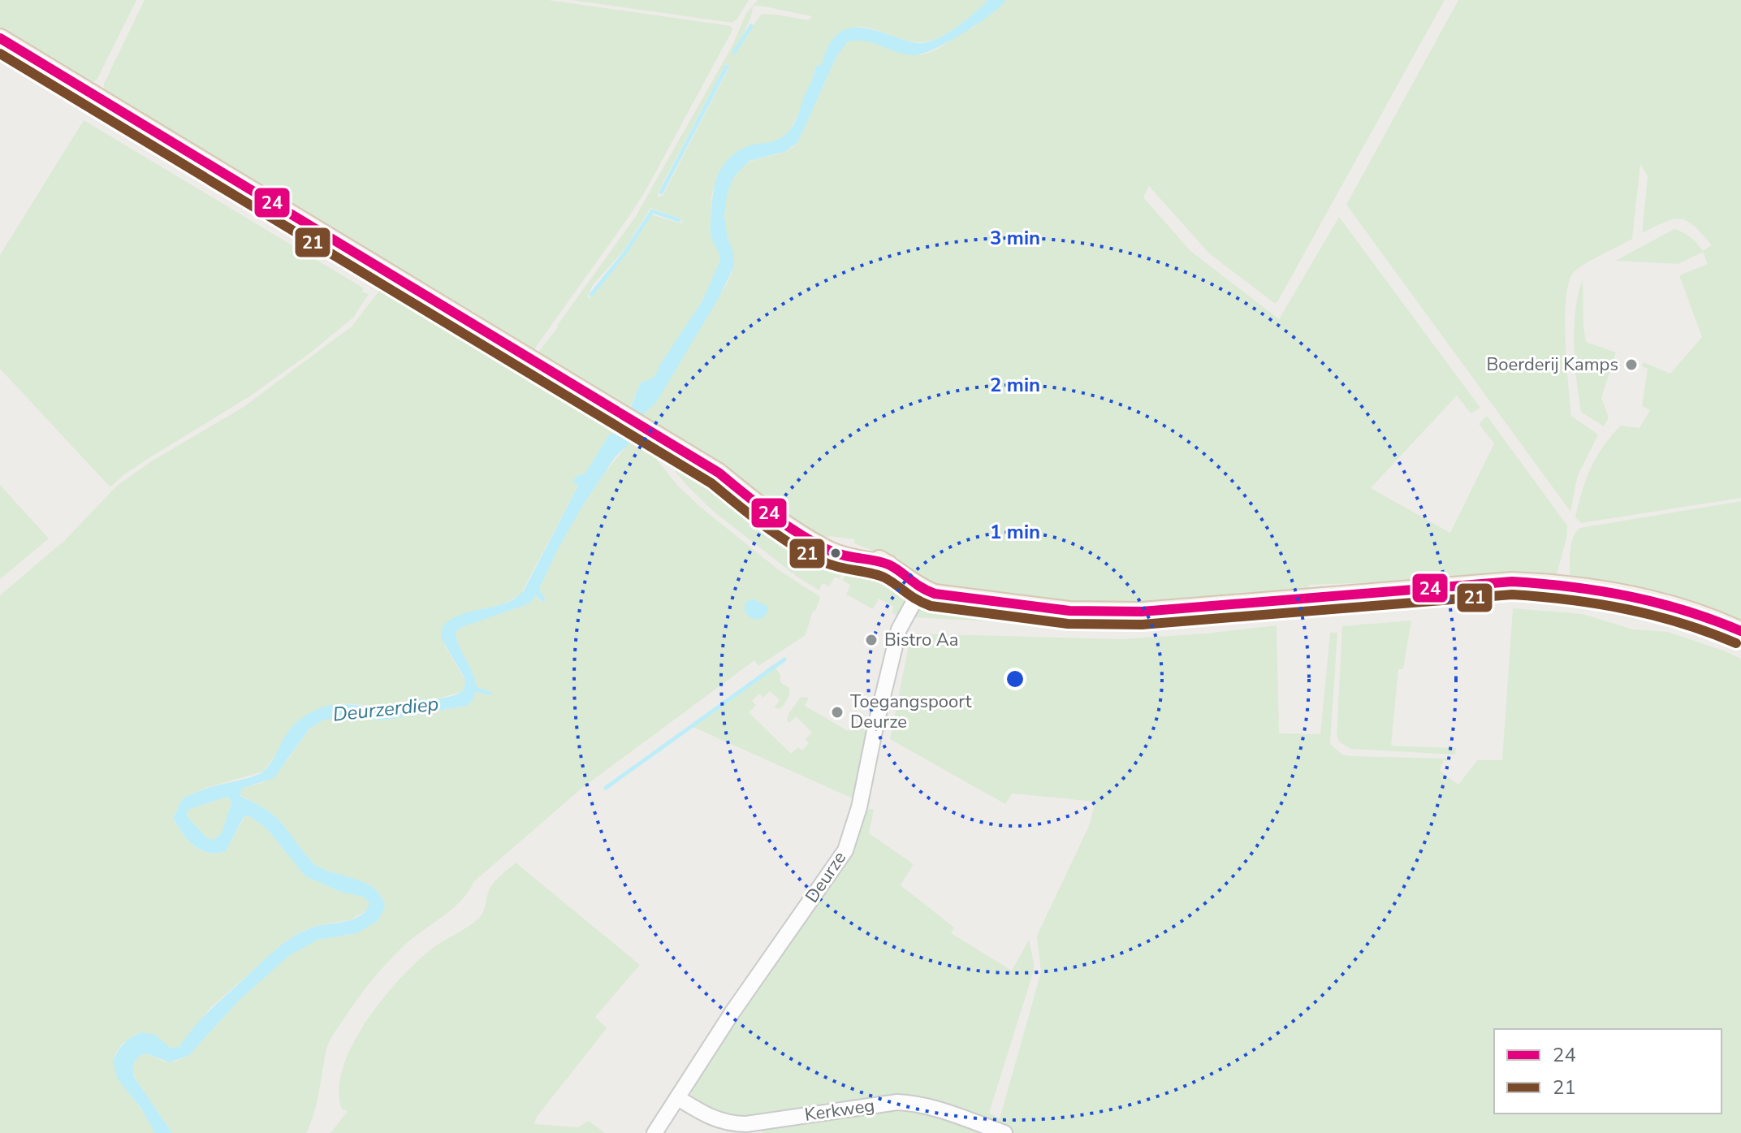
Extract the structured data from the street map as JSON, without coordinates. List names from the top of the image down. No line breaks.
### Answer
{"streets":{"street":["Deurze","Kerkweg"]},"crossings":[["Deurze","Kerkweg"]],"water":["Deurzerdiep"],"places":["Boerderij Kamps","Bistro Aa","Toegangspoort Deurze"],"lines":["transit line 24","transit line 21"],"legend":["24","21"],"rings":["3 min","2 min","1 min"]}
